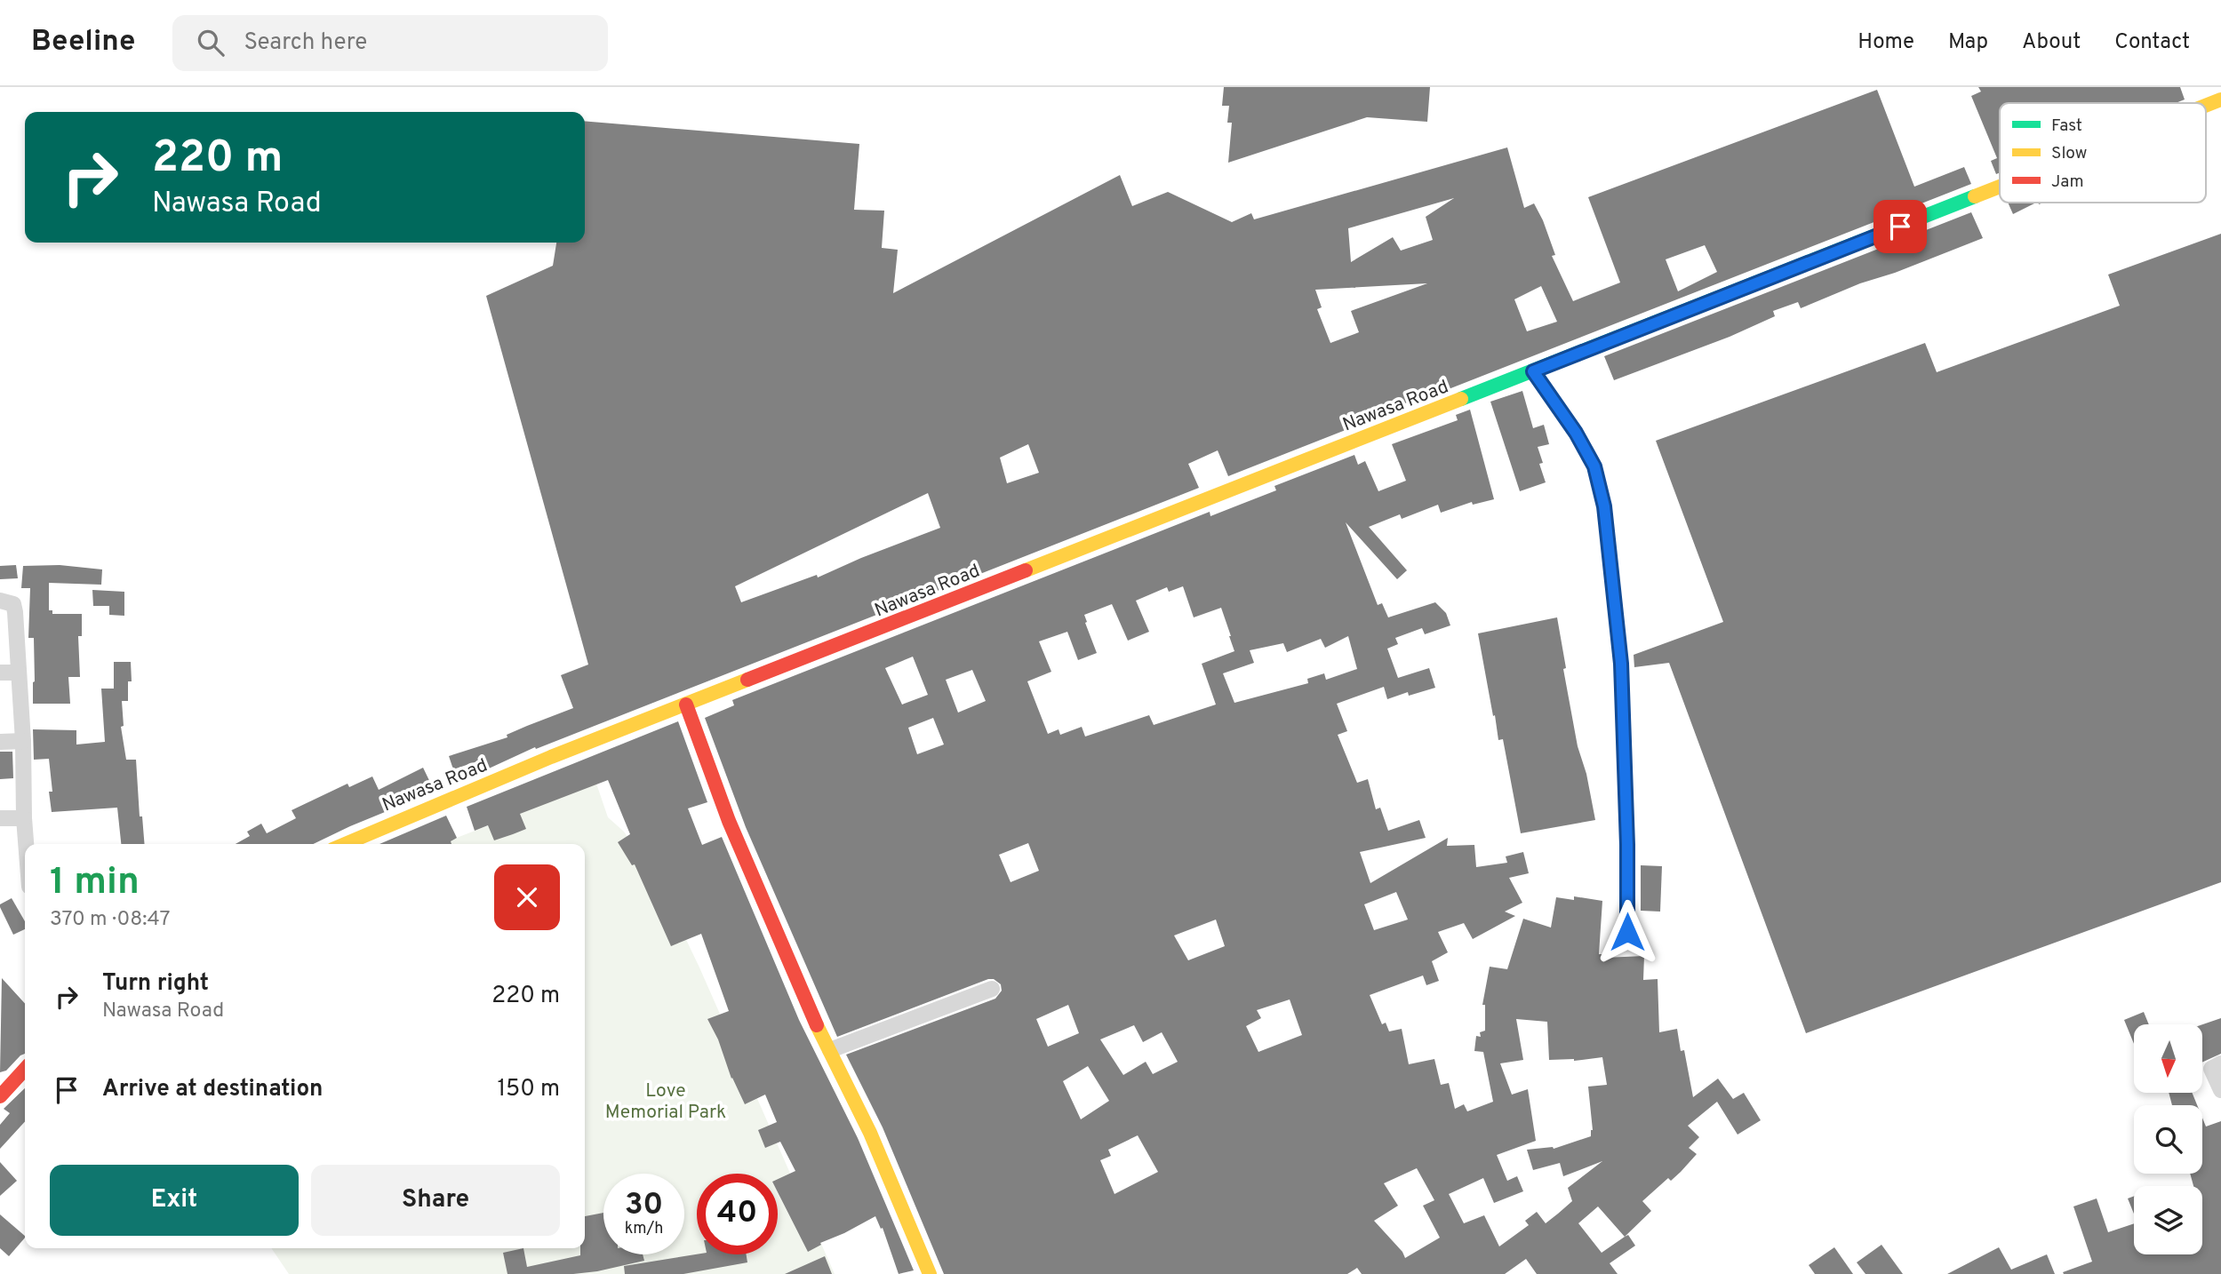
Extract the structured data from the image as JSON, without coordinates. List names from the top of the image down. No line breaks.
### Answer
{"streets":{"street":["Nawasa Road"]},"parks":["Love Memorial Park"],"legend":["Fast","Slow","Jam"],"north":"bottom","page":{"header":"Beeline","search":"Search here","nav":["Home","Map","About","Contact"],"turn":["220 m","Nawasa Road"],"heading":["1 min","370 m · 08:47"],"list":[{"name":"Turn right","note":"Nawasa Road","value":"220 m"},{"name":"Arrive at destination","value":"150 m"}],"buttons":["Exit","Share"],"speed":"30 km/h","limit":"40"}}
